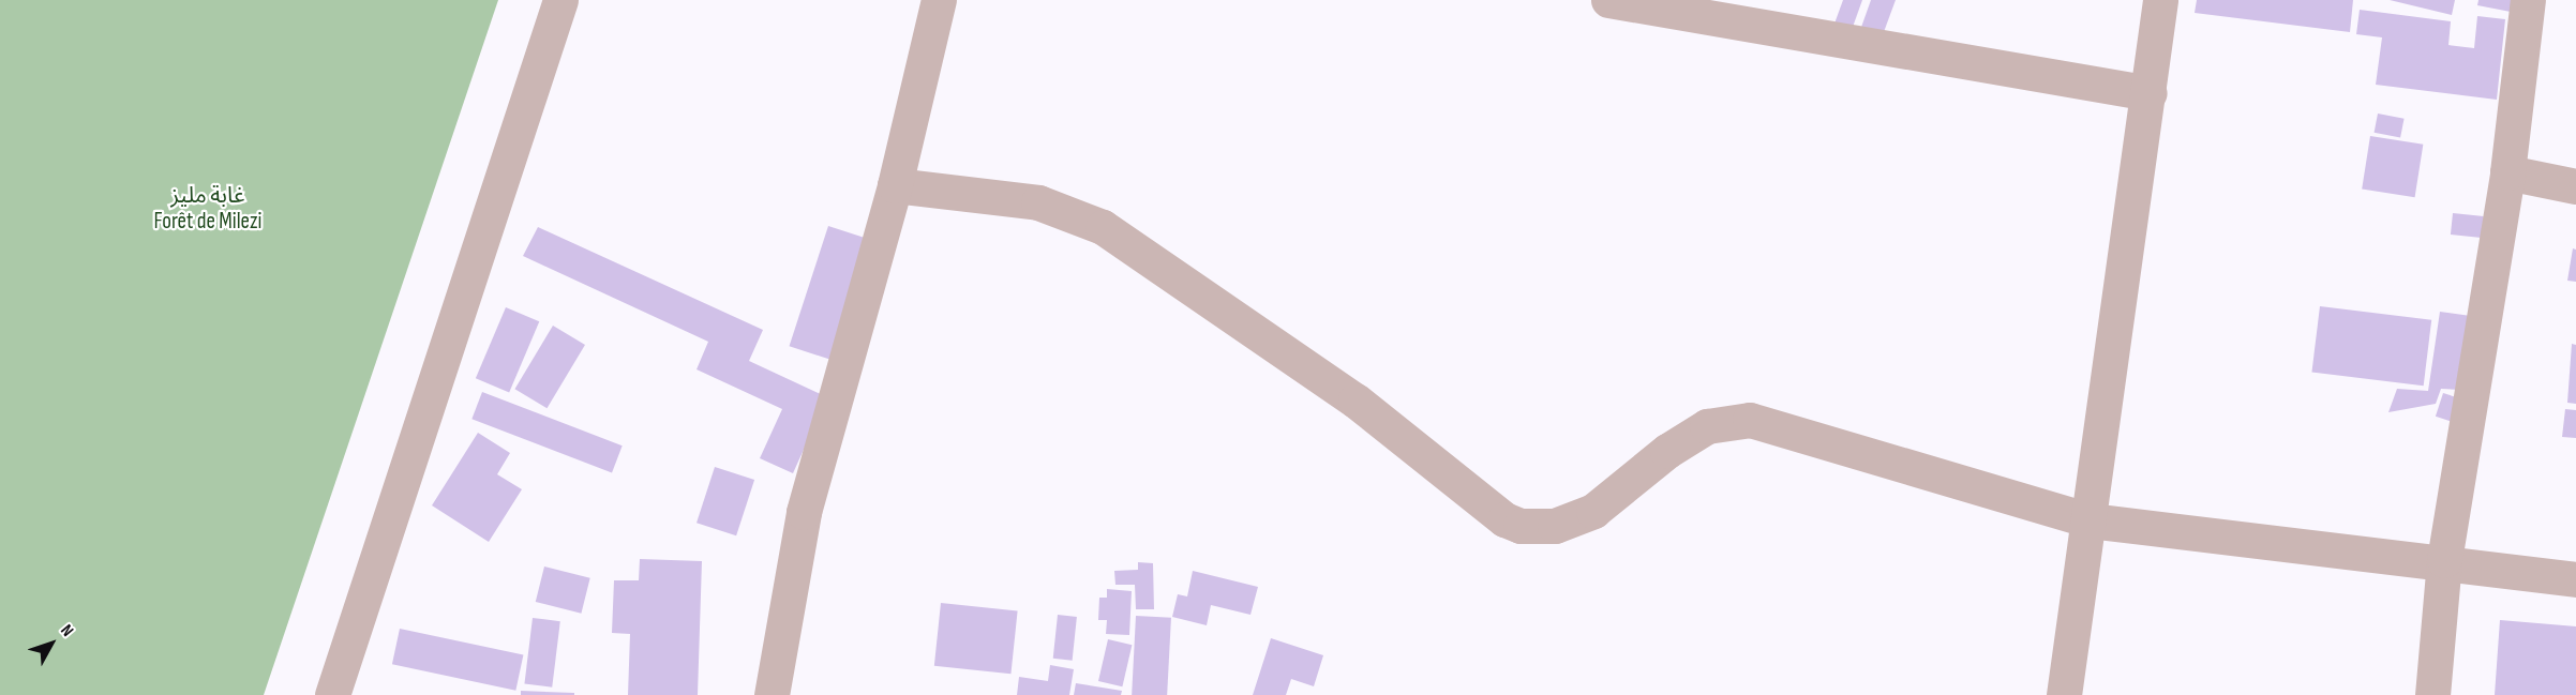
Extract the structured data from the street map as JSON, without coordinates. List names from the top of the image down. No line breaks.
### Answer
{"parks":["غابة مليز Forêt de Milezi"],"north":"top right"}
